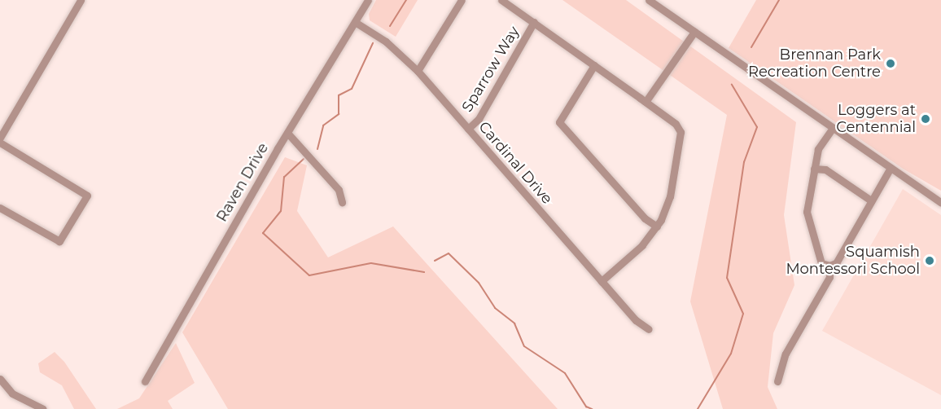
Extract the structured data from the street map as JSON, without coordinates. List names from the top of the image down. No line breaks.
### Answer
{"streets":{"street":["Sparrow Way","Cardinal Drive","Raven Drive"]},"crossings":[["Sparrow Way","Cardinal Drive"],["Cardinal Drive","Raven Drive"]],"places":["Brennan Park Recreation Centre","Loggers at Centennial","Squamish Montessori School"]}
